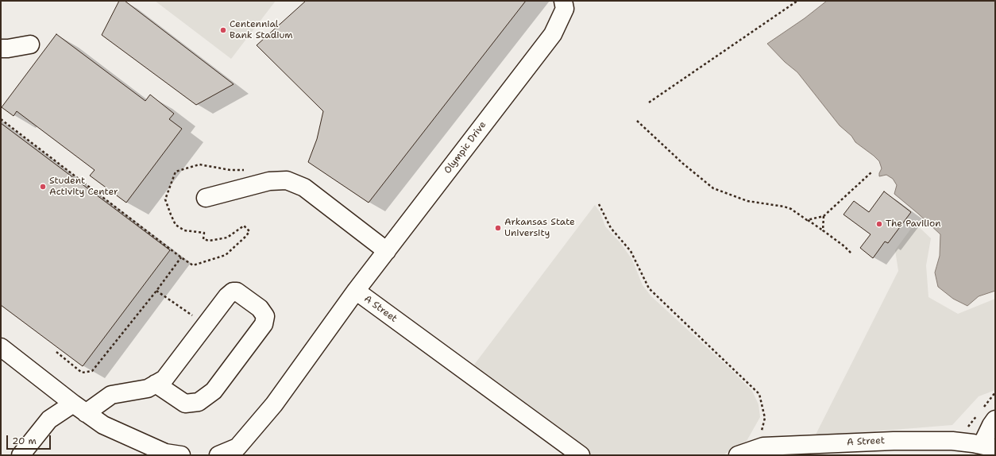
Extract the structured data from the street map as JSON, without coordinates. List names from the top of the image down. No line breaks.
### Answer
{"streets":{"street":["Olympic Drive","A Street"]},"crossings":[["Olympic Drive","A Street"]],"places":["Centennial Bank Stadium","Student Activity Center","The Pavilion","Arkansas State University"],"scale_bar":"20 m"}
